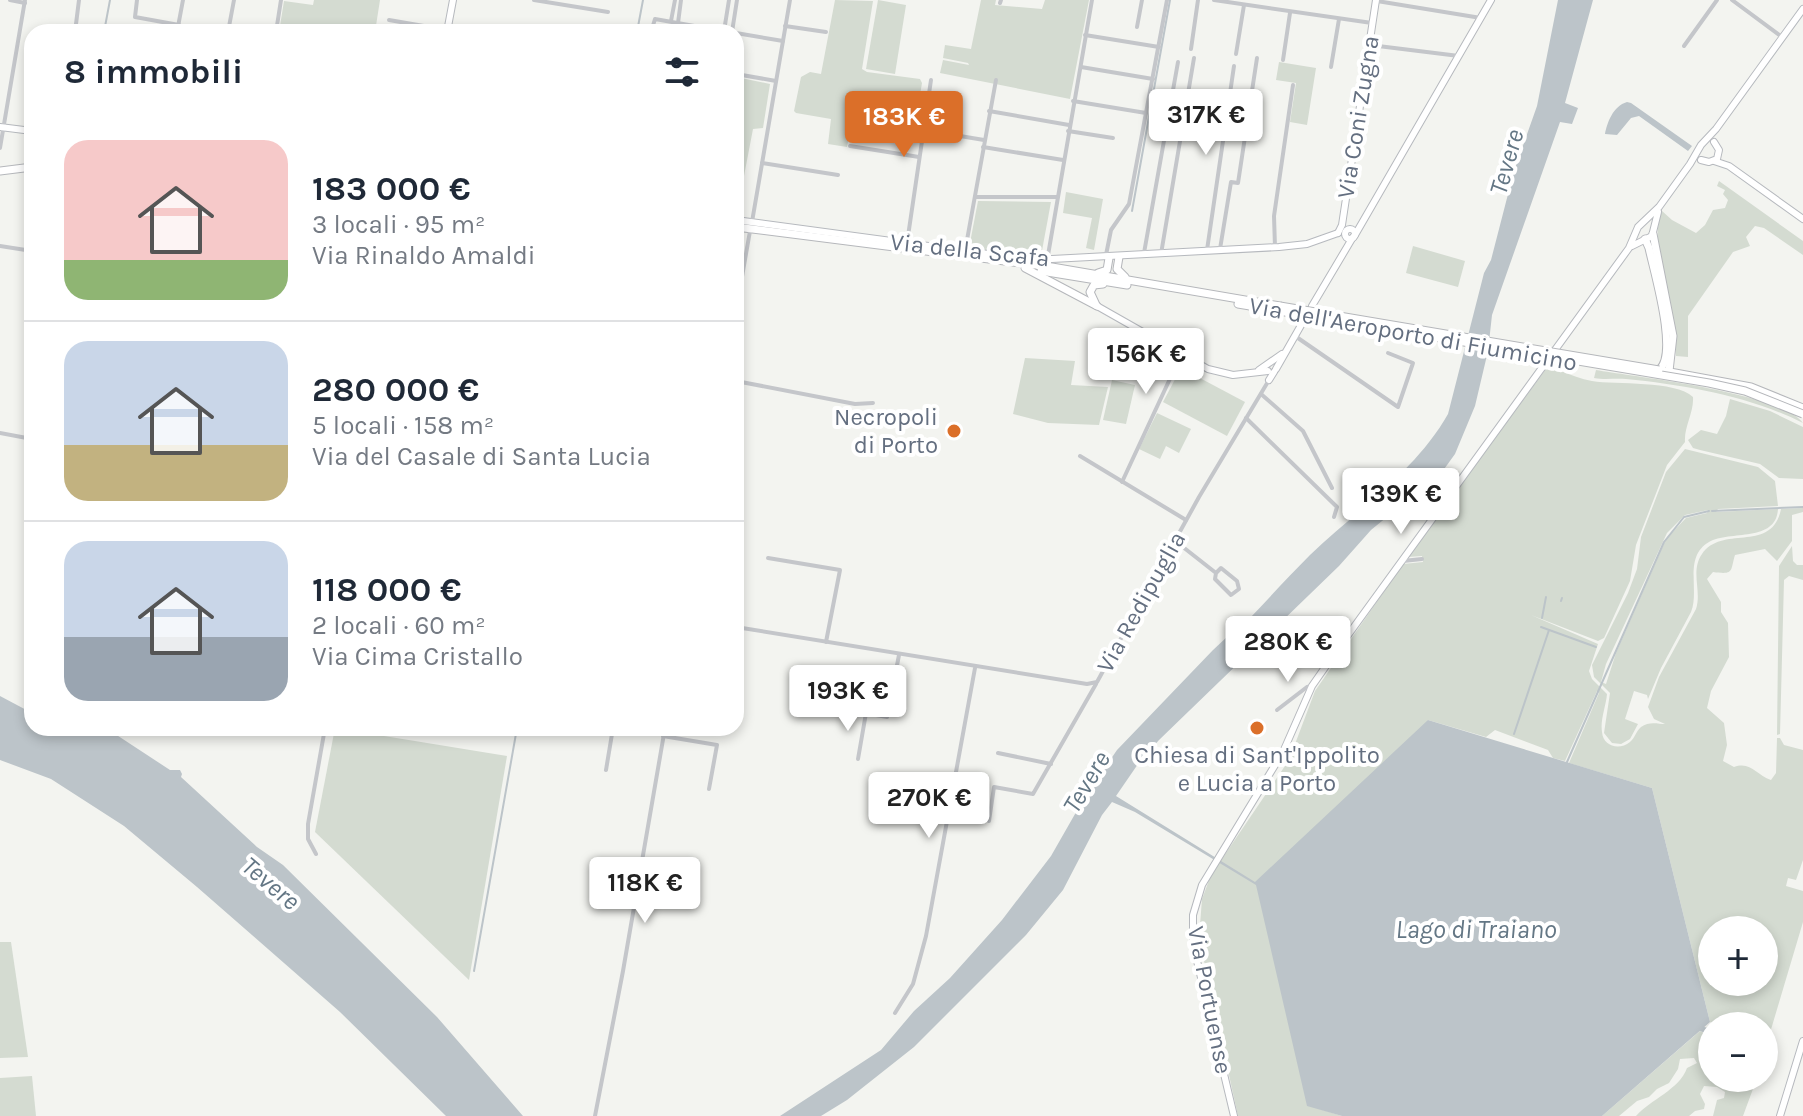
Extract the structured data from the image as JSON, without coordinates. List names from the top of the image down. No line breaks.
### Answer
{"streets":{"main road":["Via dell'Aeroporto di Fiumicino"],"street":["Via Coni Zugna","Via della Scafa","Via Redipuglia","Via Portuense"]},"crossings":[["Via Coni Zugna","Via della Scafa"],["Via della Scafa","Via dell'Aeroporto di Fiumicino"]],"water":["Tevere","Lago di Traiano"],"places":["Necropoli di Porto","Chiesa di Sant'Ippolito e Lucia a Porto"],"page":{"heading":"8 immobili","price":["317K €","183K €","156K €","139K €","280K €","193K €","270K €","118K €"],"list":[{"name":"183 000 €","note":"3 locali · 95 m² · Via Rinaldo Amaldi"},{"name":"280 000 €","note":"5 locali · 158 m² · Via del Casale di Santa Lucia"},{"name":"118 000 €","note":"2 locali · 60 m² · Via Cima Cristallo"}],"map_buttons":["+","−"]}}
